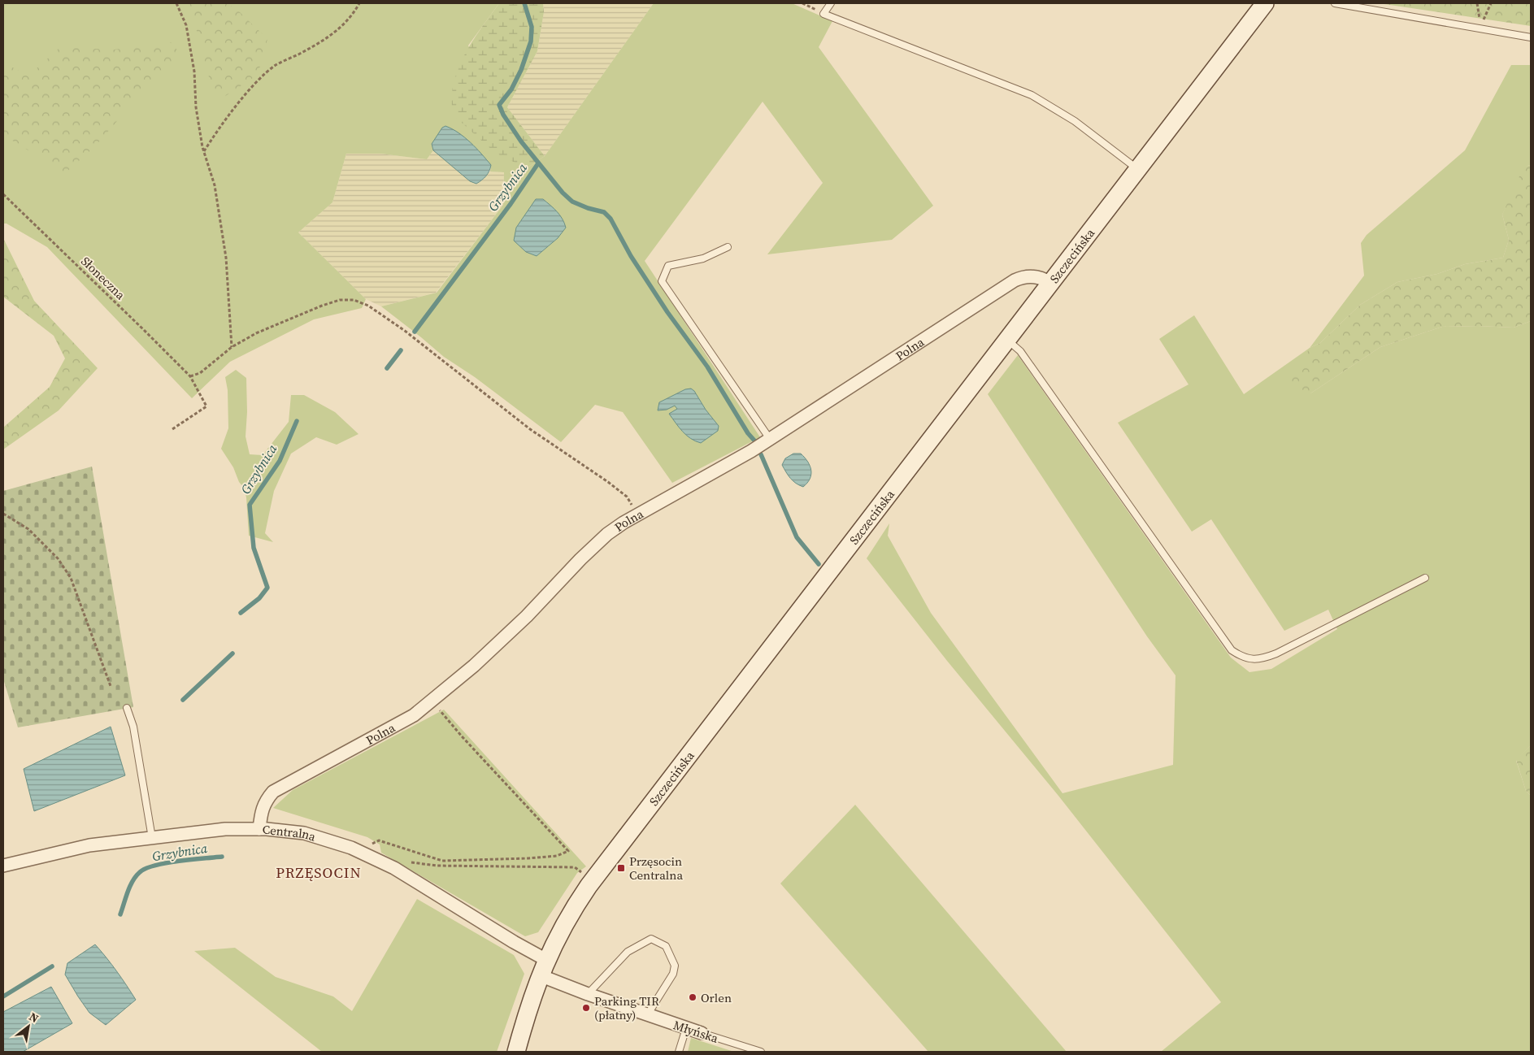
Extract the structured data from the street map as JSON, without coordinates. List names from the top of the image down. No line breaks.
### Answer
{"streets":{"street":["Szczecińska","Polna","Centralna","Młyńska"],"path":["Słoneczna"]},"crossings":[["Szczecińska","Polna"],["Szczecińska","Centralna"],["Szczecińska","Młyńska"],["Polna","Centralna"],["Centralna","Młyńska"]],"districts":["PRZĘSOCIN"],"water":["Grzybnica"],"places":{"transit":["Przęsocin Centralna"],"other":["Orlen","Parking TIR (płatny)"]},"north":"top right"}
